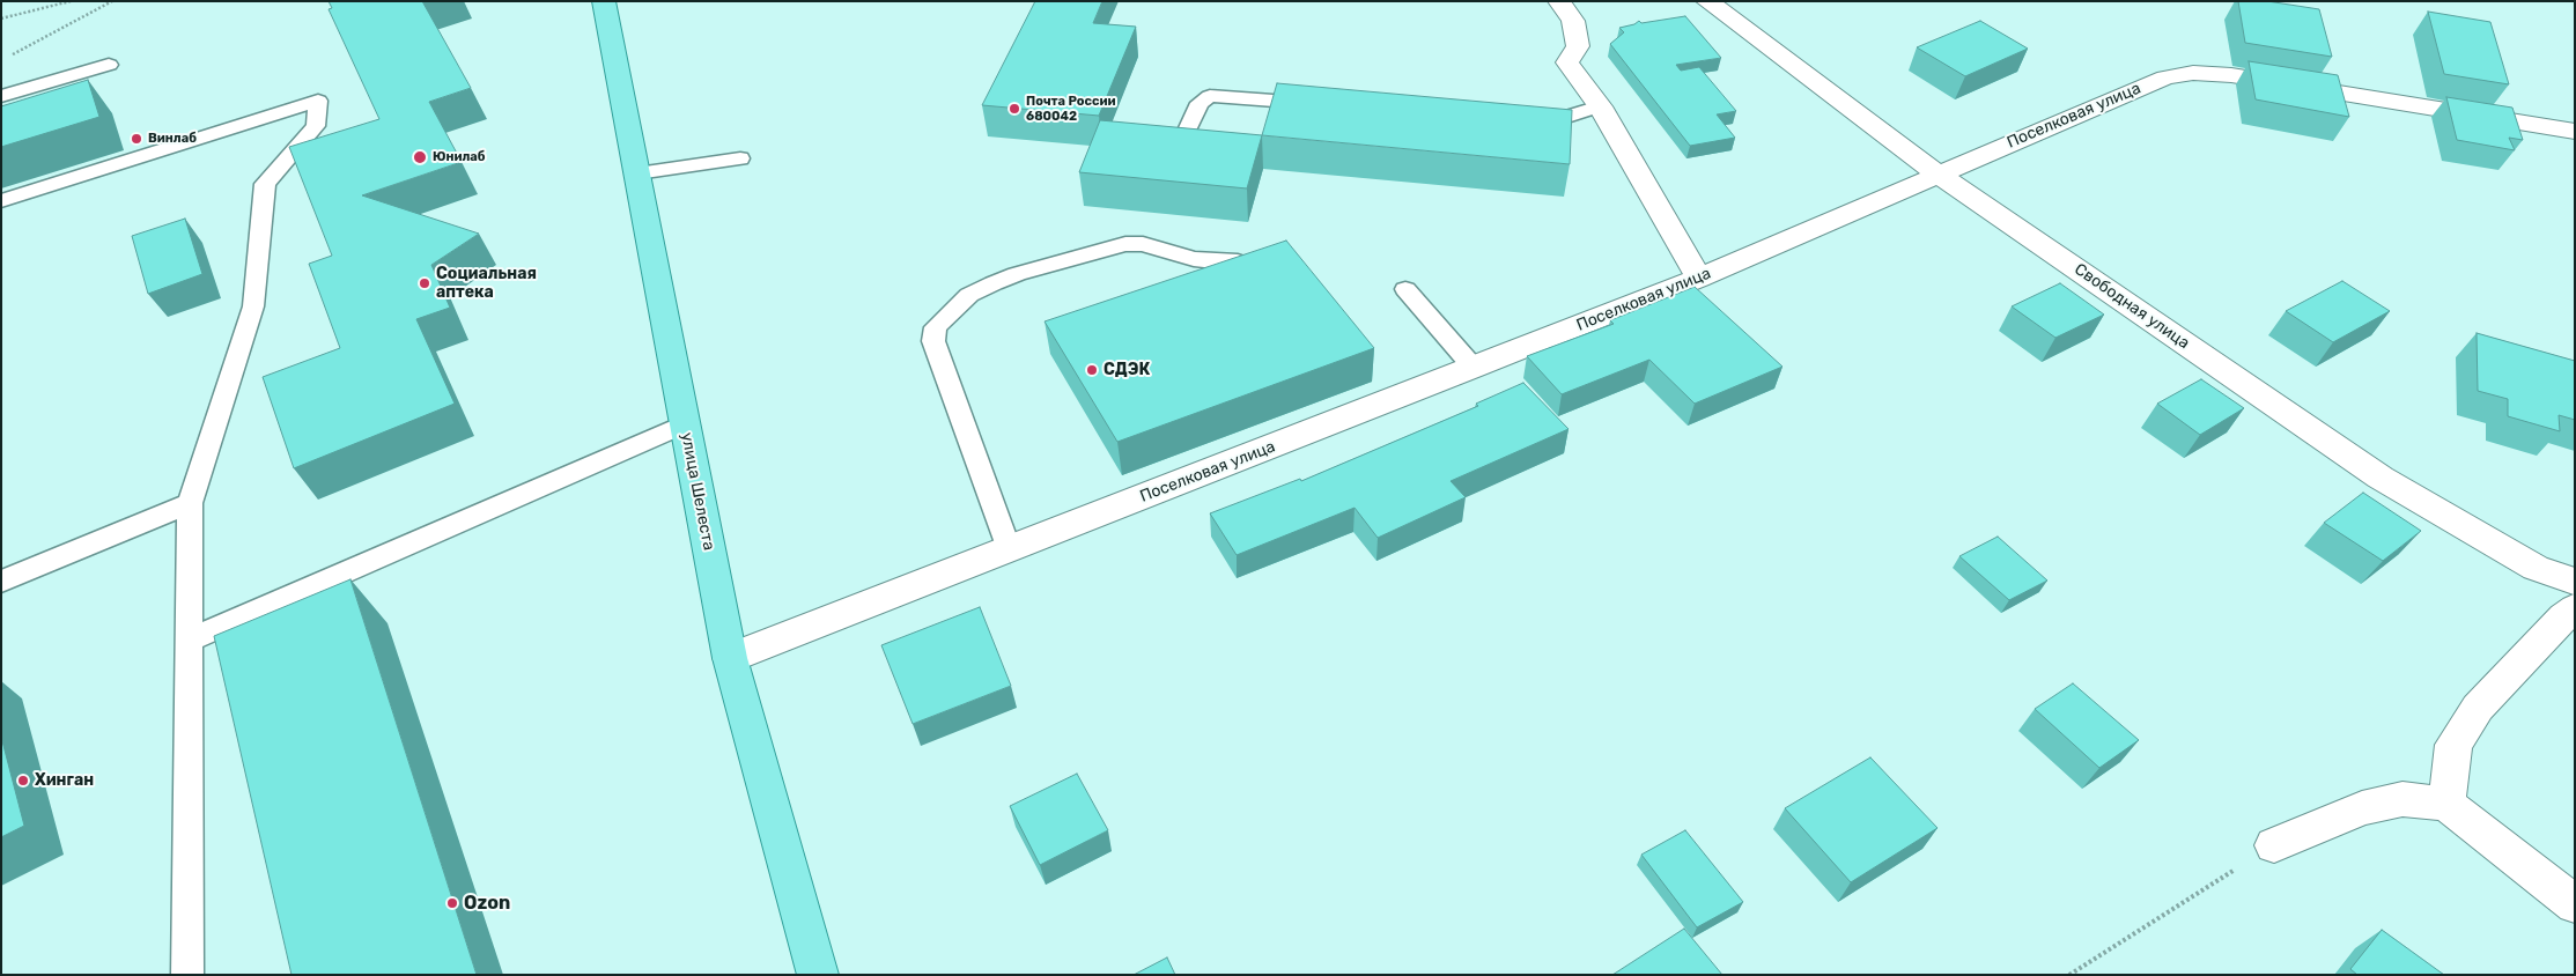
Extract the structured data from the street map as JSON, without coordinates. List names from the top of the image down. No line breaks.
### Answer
{"streets":{"main road":["улица Шелеста"],"street":["Поселковая улица","Свободная улица"]},"crossings":[["Поселковая улица","Свободная улица"],["Поселковая улица","улица Шелеста"]],"places":["Почта России 680042","Винлаб","Юнилаб","Социальная аптека","СДЭК","Хинган","Ozon"]}
